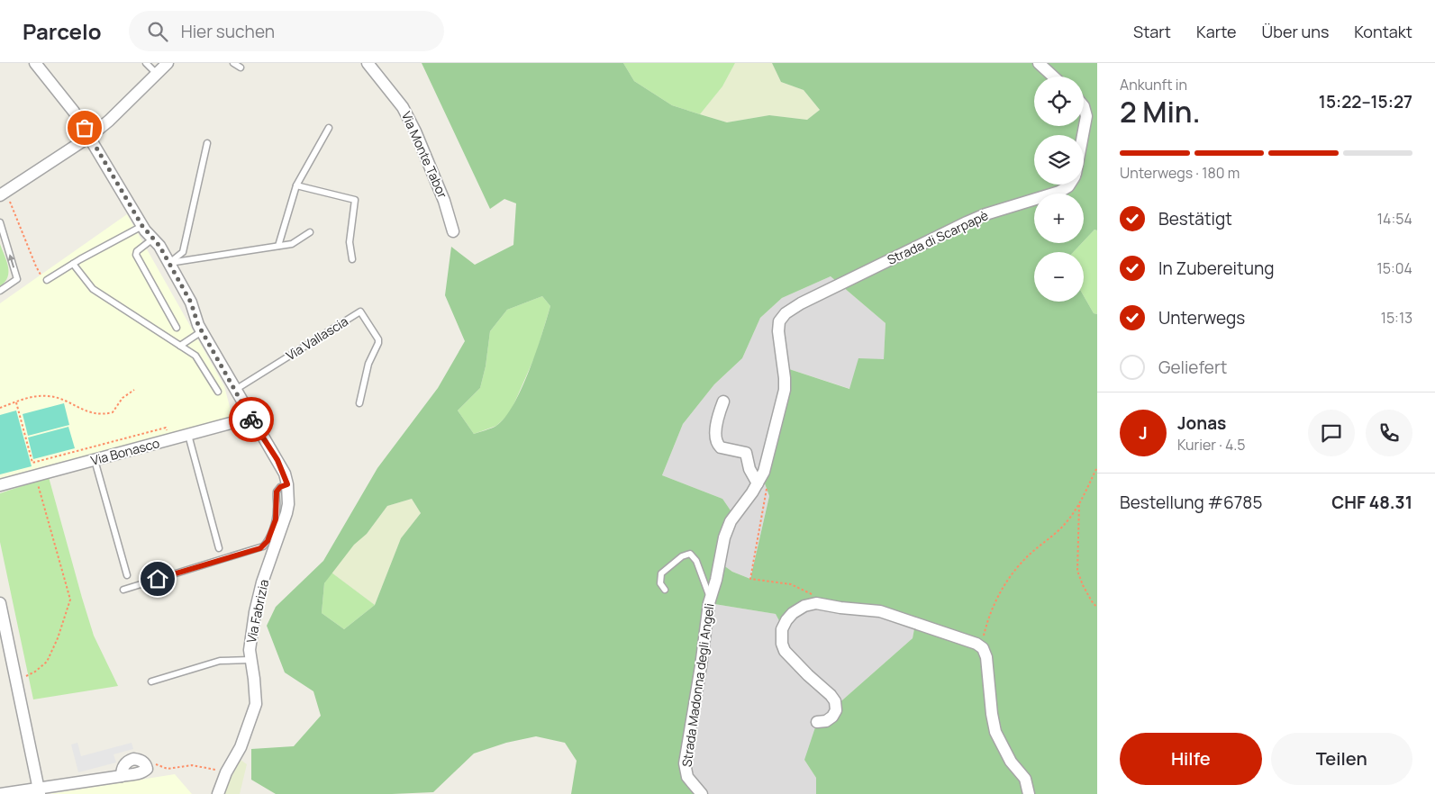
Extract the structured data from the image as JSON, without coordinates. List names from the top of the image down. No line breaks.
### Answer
{"streets":{"street":["Via Monte Tabor","Strada di Scarpapè","Via Bonasco","Via Fabrizia","Strada Madonna degli Angeli"],"lane":["Via Vallascia"]},"crossings":[["Strada di Scarpapè","Strada Madonna degli Angeli"],["Via Vallascia","Via Fabrizia"],["Via Bonasco","Via Fabrizia"]],"page":{"header":"Parcelo","search":"Hier suchen","nav":["Start","Karte","Über uns","Kontakt"],"heading":["2 Min.","Ankunft in","15:22–15:27"],"panel":["Jonas","Kurier · 4.5","Bestellung #6785","CHF 48.31"],"map_buttons":["+","−"],"bar":"Unterwegs · 180 m","list":[["Bestätigt","14:54"],["In Zubereitung","15:04"],["Unterwegs","15:13"],"Geliefert"],"round":"J","buttons":["Hilfe","Teilen"]}}
